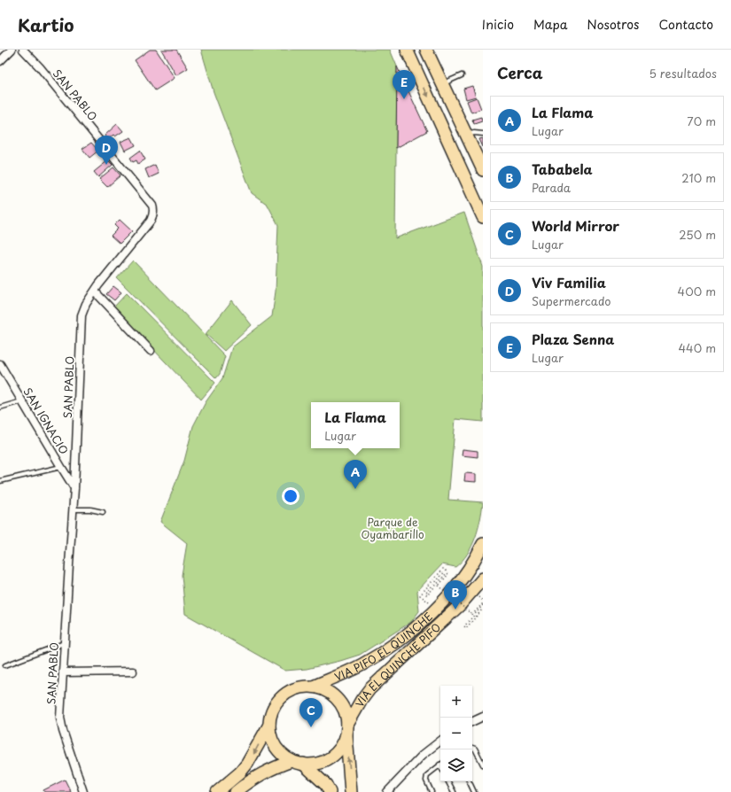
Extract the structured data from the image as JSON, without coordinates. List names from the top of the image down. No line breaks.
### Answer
{"streets":{"highway":["VIA PIFO EL QUINCHE","VIA EL QUINCHE PIFO"],"street":["SAN PABLO","SAN IGNACIO"]},"crossings":[["SAN PABLO","SAN IGNACIO"],["VIA PIFO EL QUINCHE","VIA EL QUINCHE PIFO"]],"parks":["Parque de Oyambarillo"],"page":{"header":"Kartio","nav":["Inicio","Mapa","Nosotros","Contacto"],"heading":["Cerca","5 resultados"],"pins":["E","D","A","B","C"],"list":[{"mark":"A","name":"La Flama","note":"Lugar","value":"70 m"},{"mark":"B","name":"Tababela","note":"Parada","value":"210 m"},{"mark":"C","name":"World Mirror","note":"Lugar","value":"250 m"},{"mark":"D","name":"Viv Familia","note":"Supermercado","value":"400 m"},{"mark":"E","name":"Plaza Senna","note":"Lugar","value":"440 m"}],"popup":["La Flama","Lugar"],"map_buttons":["+","−"]}}
